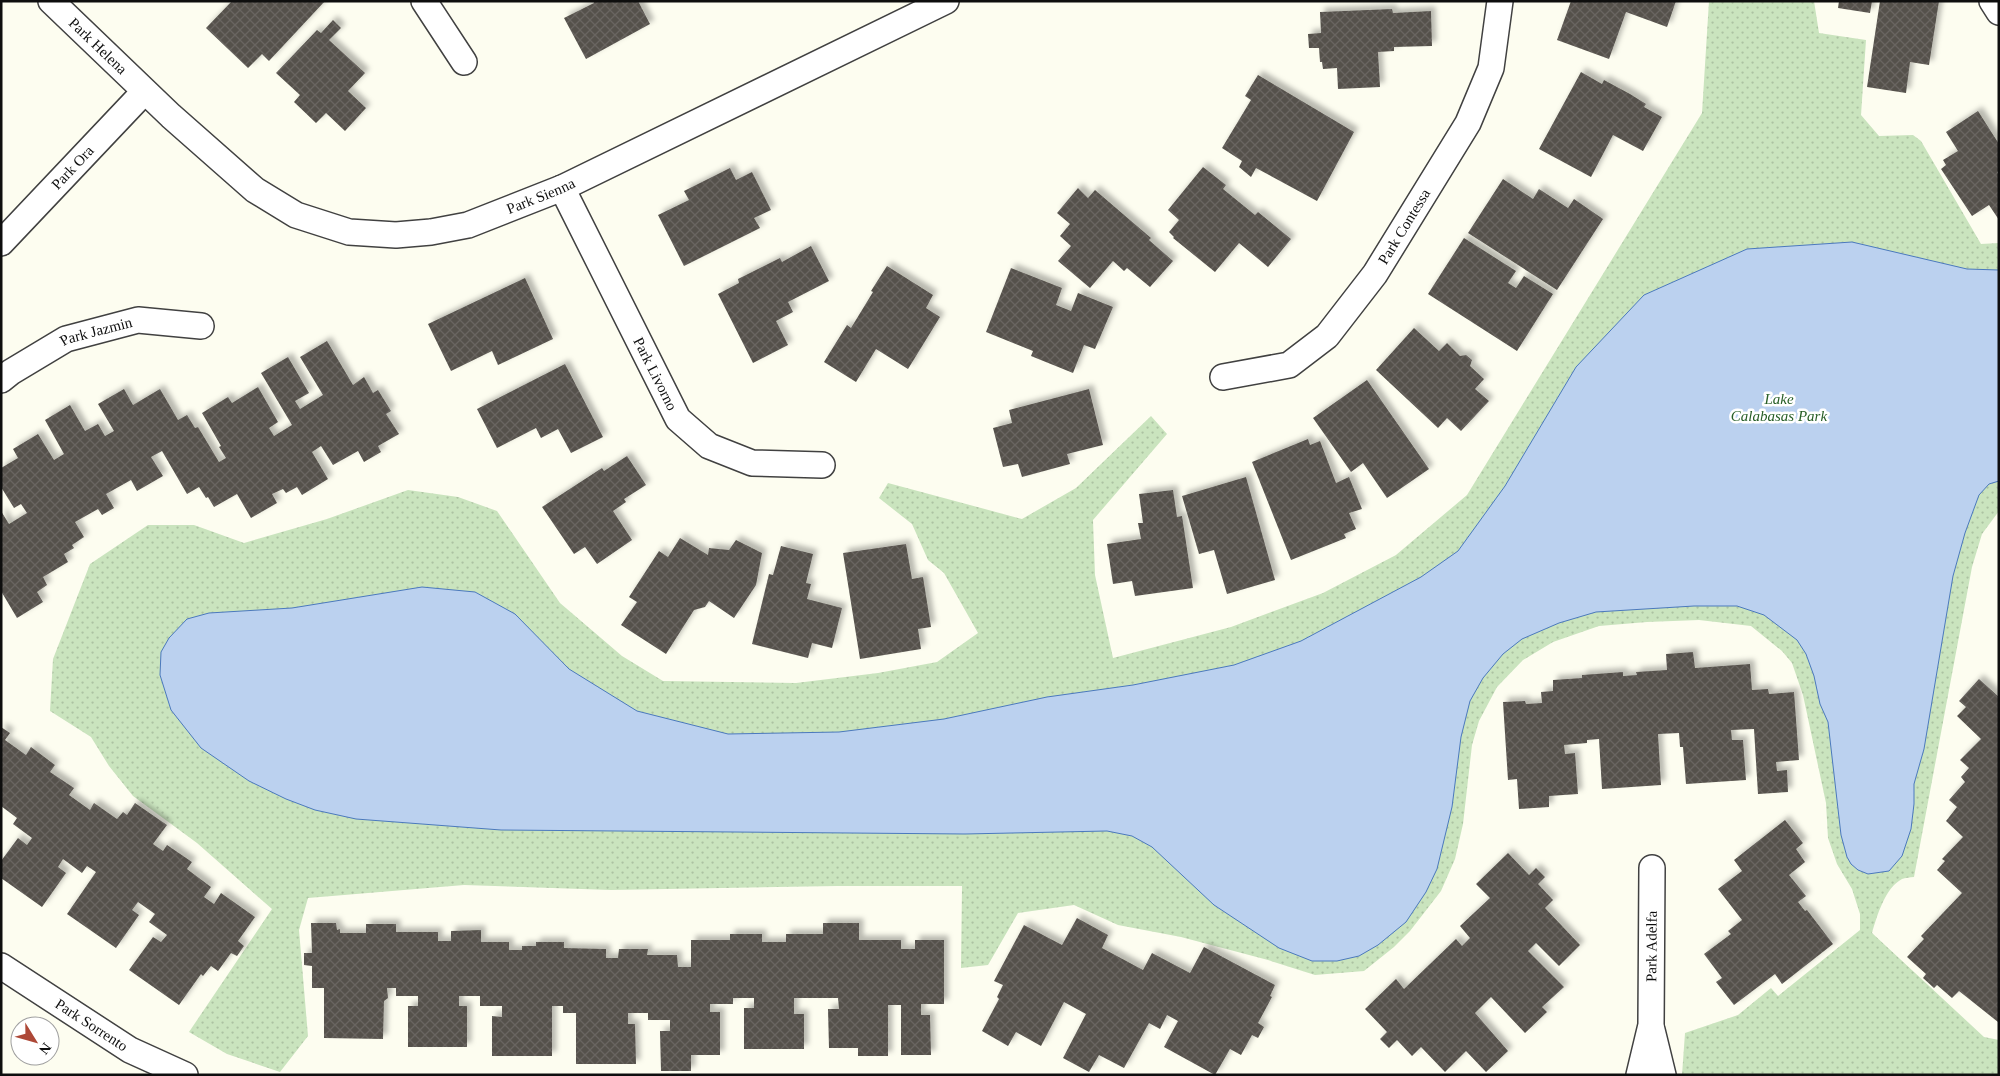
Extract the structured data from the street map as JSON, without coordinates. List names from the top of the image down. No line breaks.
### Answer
{"streets":{"street":["Park Helena","Park Ora","Park Sienna","Park Contessa","Park Jazmin","Park Livorno","Park Adelfa","Park Sorrento"]},"crossings":[["Park Helena","Park Ora"],["Park Helena","Park Sienna"],["Park Ora","Park Sienna"],["Park Sienna","Park Livorno"]],"parks":["Lake Calabasas Park"],"north":"bottom right"}
